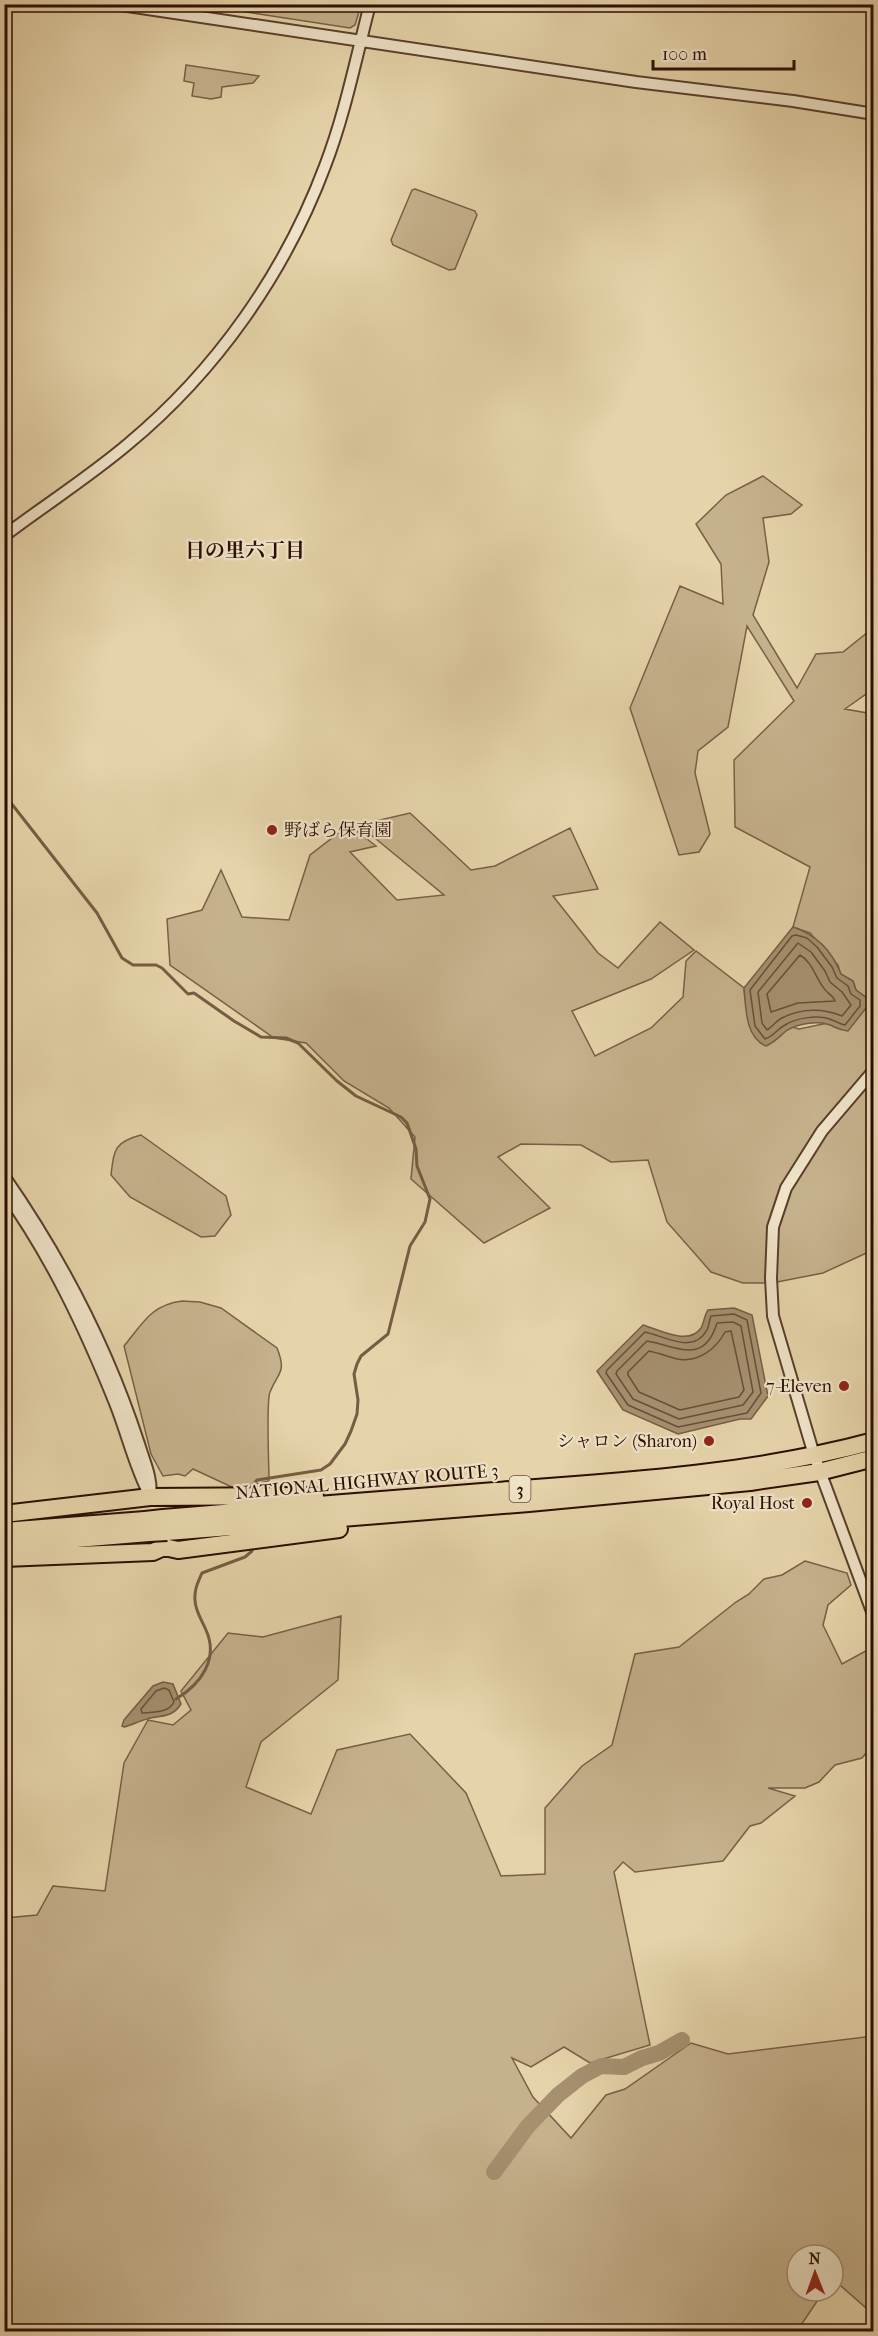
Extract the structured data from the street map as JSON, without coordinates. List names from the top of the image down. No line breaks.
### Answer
{"streets":{"highway":["NATIONAL HIGHWAY ROUTE 3","3"]},"districts":["日の里六丁目"],"places":["野ばら保育園","7-Eleven","シャロン (Sharon)","Royal Host"],"scale_bar":"100 m","north":"top"}
